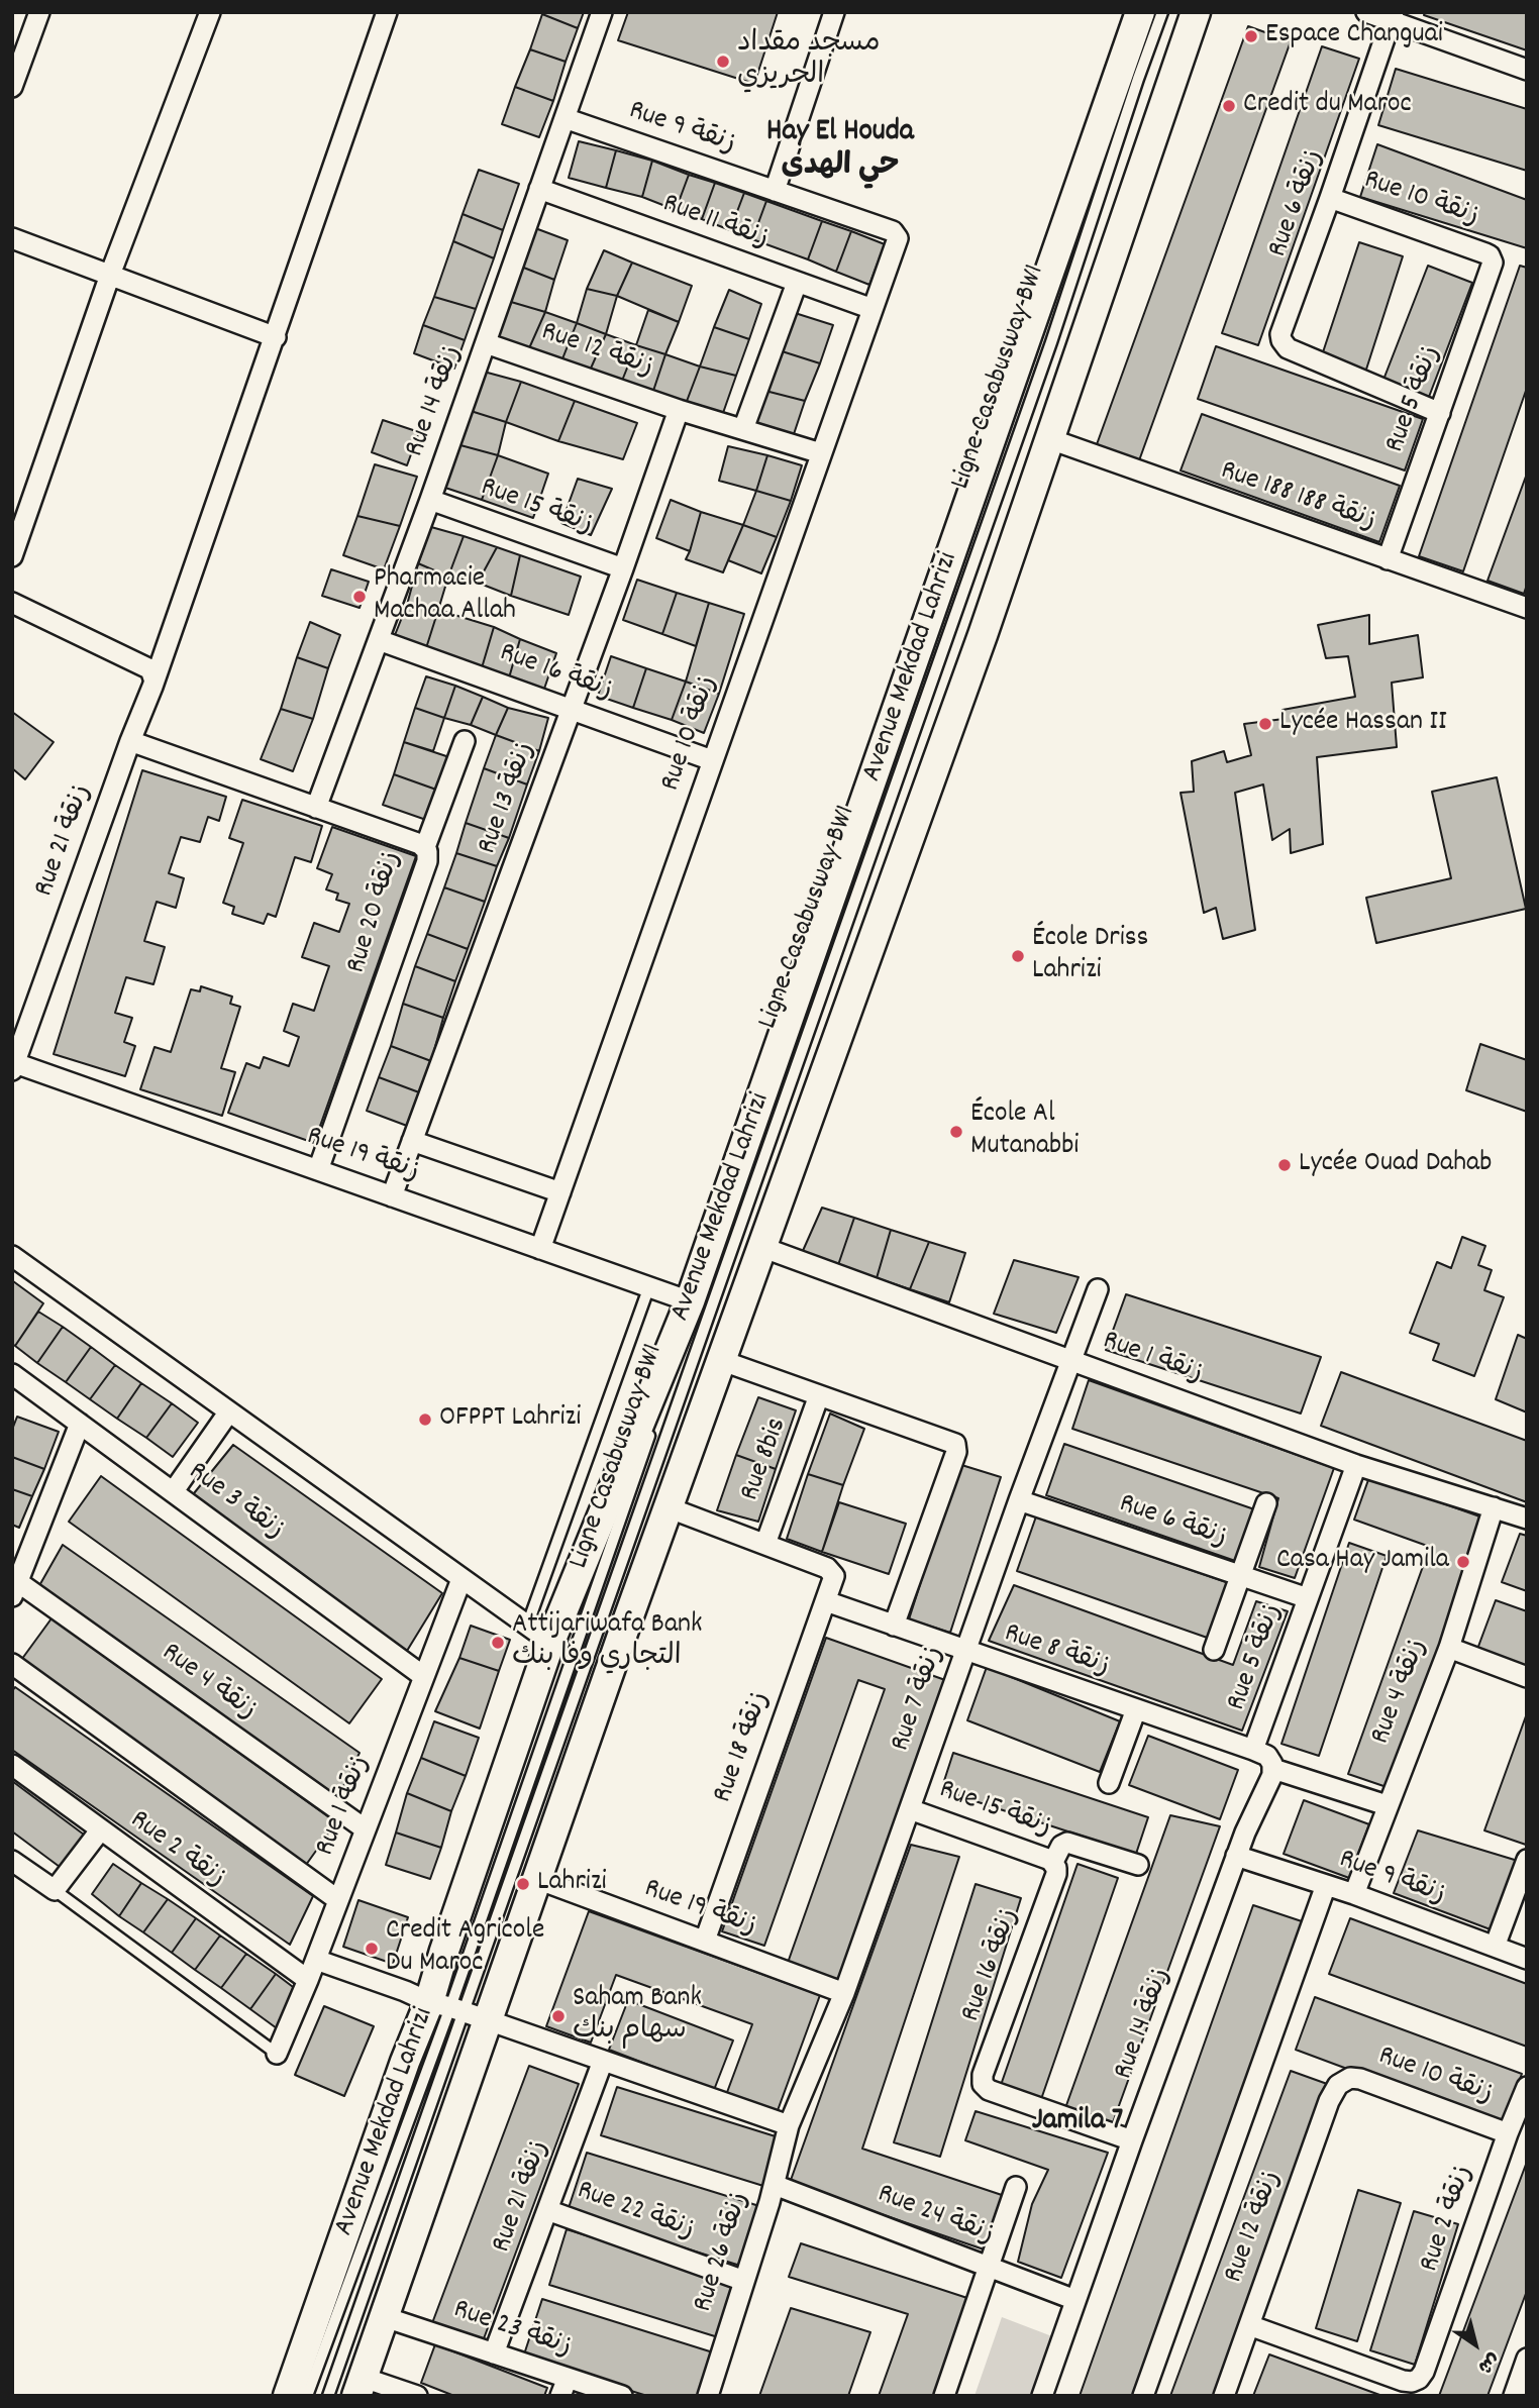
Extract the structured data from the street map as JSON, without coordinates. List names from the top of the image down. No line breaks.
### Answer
{"streets":{"main road":["Avenue Mekdad Lahrizi"],"street":["Rue 9 زنقة","Rue 10 زنقة","Rue 6 زنقة","Rue 11 زنقة","Rue 12 زنقة","Rue 5 زنقة","Rue 14 زنقة","Rue 188 زنقة 188","Rue 15 زنقة","Rue 16 زنقة","Rue 13 زنقة","Rue 21 زنقة","Rue 20 زنقة","Rue 19 زنقة","Rue 1 زنقة","Rue 8bis","Rue 3 زنقة","Rue 8 زنقة","Rue 4 زنقة","Rue 7 زنقة","Rue 18 زنقة","Rue 2 زنقة","Rue 22 زنقة","Rue 24 زنقة","Rue 26 زنقة","Rue 23 زنقة"],"lane":["Ligne Casabusway BW1"]},"crossings":[["Rue 9 زنقة","Rue 10 زنقة"],["Rue 9 زنقة","Rue 14 زنقة"],["Rue 9 زنقة","Rue 4 زنقة"],["Rue 10 زنقة","Rue 6 زنقة"],["Rue 10 زنقة","Rue 11 زنقة"],["Rue 10 زنقة","Rue 12 زنقة"],["Rue 10 زنقة","Rue 5 زنقة"],["Rue 10 زنقة","Rue 16 زنقة"],["Rue 10 زنقة","Rue 19 زنقة"],["Rue 10 زنقة","Rue 2 زنقة"],["Rue 6 زنقة","Rue 5 زنقة"],["Rue 6 زنقة","Rue 7 زنقة"],["Rue 11 زنقة","Rue 14 زنقة"],["Rue 12 زنقة","Rue 14 زنقة"],["Rue 12 زنقة","Rue 13 زنقة"],["Rue 12 زنقة","Rue 2 زنقة"],["Ligne Casabusway BW1","Avenue Mekdad Lahrizi"],["Rue 5 زنقة","Rue 14 زنقة"],["Rue 5 زنقة","Rue 188 زنقة 188"],["Rue 5 زنقة","Rue 1 زنقة"],["Rue 5 زنقة","Rue 8 زنقة"],["Rue 14 زنقة","Rue 15 زنقة"],["Rue 14 زنقة","Rue 16 زنقة"],["Rue 14 زنقة","Rue 20 زنقة"],["Rue 14 زنقة","Rue 8 زنقة"],["Rue 14 زنقة","Rue 24 زنقة"],["Rue 188 زنقة 188","Avenue Mekdad Lahrizi"],["Rue 15 زنقة","Rue 16 زنقة"],["Rue 15 زنقة","Rue 13 زنقة"],["Rue 15 زنقة","Rue 7 زنقة"],["Avenue Mekdad Lahrizi","Rue 19 زنقة"],["Avenue Mekdad Lahrizi","Rue 1 زنقة"],["Avenue Mekdad Lahrizi","Rue 7 زنقة"],["Avenue Mekdad Lahrizi","Rue 23 زنقة"],["Rue 16 زنقة","Rue 13 زنقة"],["Rue 13 زنقة","Rue 19 زنقة"],["Rue 21 زنقة","Rue 20 زنقة"],["Rue 21 زنقة","Rue 19 زنقة"],["Rue 21 زنقة","Rue 22 زنقة"],["Rue 21 زنقة","Rue 23 زنقة"],["Rue 20 زنقة","Rue 19 زنقة"],["Rue 19 زنقة","Rue 7 زنقة"],["Rue 19 زنقة","Rue 18 زنقة"],["Rue 1 زنقة","Rue 3 زنقة"],["Rue 1 زنقة","Rue 4 زنقة"],["Rue 1 زنقة","Rue 7 زنقة"],["Rue 1 زنقة","Rue 2 زنقة"],["Rue 8bis","Rue 7 زنقة"],["Rue 8bis","Rue 18 زنقة"],["Rue 8 زنقة","Rue 4 زنقة"],["Rue 8 زنقة","Rue 7 زنقة"],["Rue 8 زنقة","Rue 18 زنقة"],["Rue 7 زنقة","Rue 26 زنقة"],["Rue 22 زنقة","Rue 26 زنقة"],["Rue 24 زنقة","Rue 26 زنقة"]],"districts":["Hay El Houda حي الهدى","Jamila 7"],"places":["Espace Changuai","مسجد مقداد الحريزي","Credit du Maroc","Pharmacie Machaa Allah","Lycée Hassan II","École Driss Lahrizi","École Al Mutanabbi","Lycée Ouad Dahab","OFPPT Lahrizi","Casa Hay Jamila","Attijariwafa Bank التجاري وفا بنك","Lahrizi","Credit Agricole Du Maroc","Saham Bank سهام بنك"],"north":"bottom right"}
